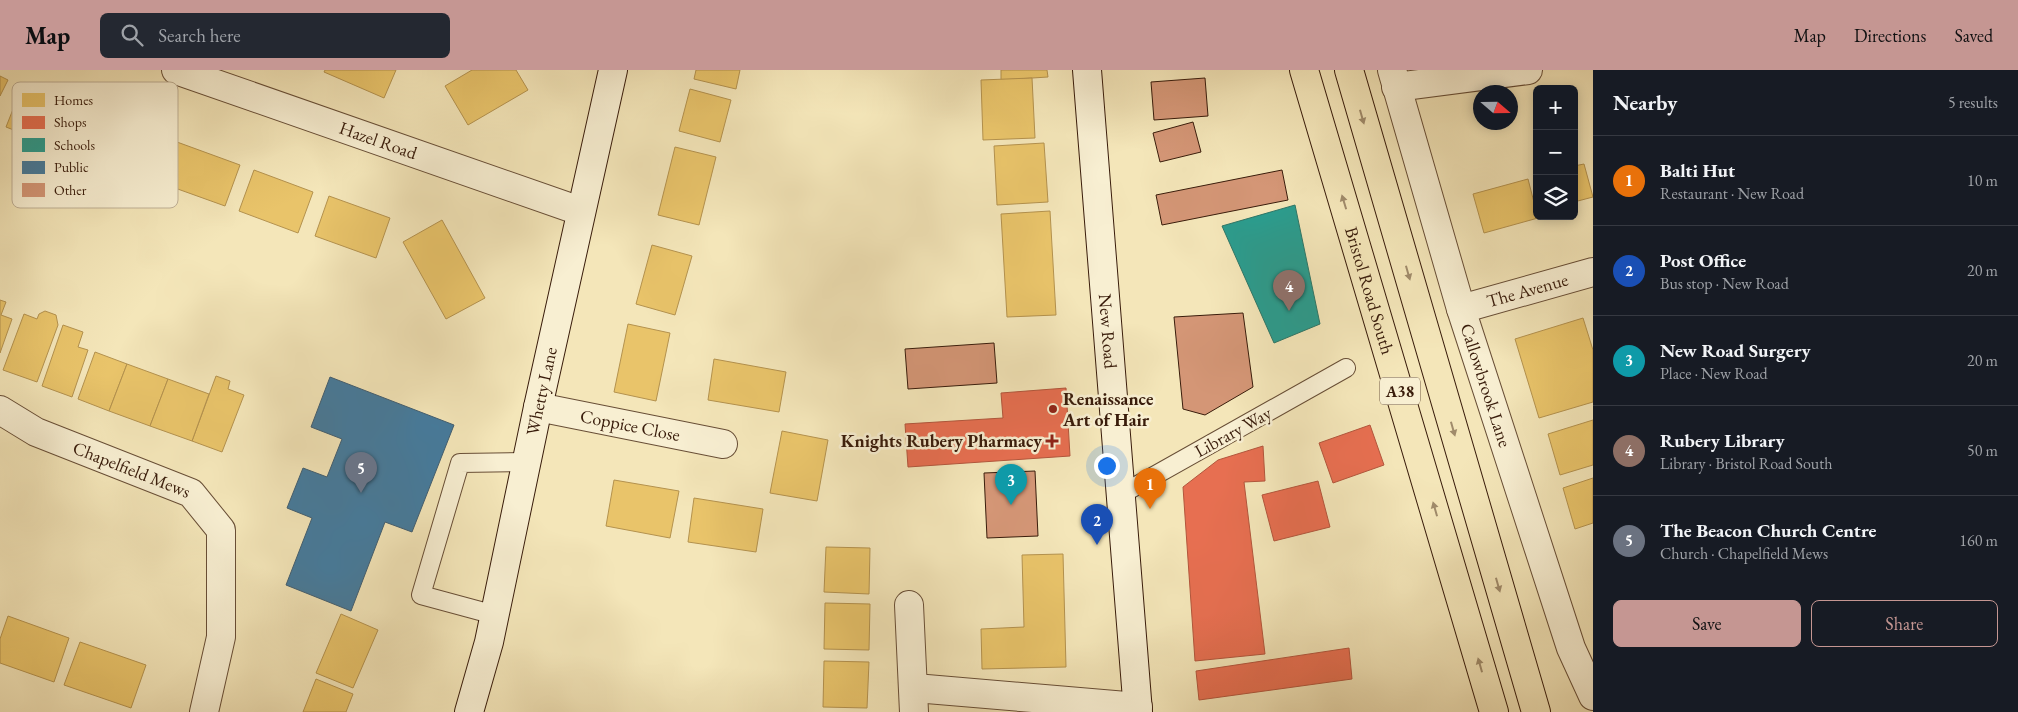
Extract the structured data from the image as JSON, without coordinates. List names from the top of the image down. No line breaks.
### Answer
{"streets":{"highway":["Bristol Road South","A38"],"street":["Hazel Road","The Avenue","New Road","Callowbrook Lane","Whetty Lane","Coppice Close","Chapelfield Mews"],"lane":["Library Way"]},"crossings":[["Hazel Road","Whetty Lane"],["The Avenue","Callowbrook Lane"],["New Road","Library Way"],["Whetty Lane","Coppice Close"]],"places":{"other":["Renaissance Art of Hair"],"health":["Knights Rubery Pharmacy"]},"legend":["Homes","Shops","Schools","Public","Other"],"north":"right","page":{"header":"Map","search":"Search here","nav":["Map","Directions","Saved"],"heading":["Nearby","5 results"],"map_buttons":["+","−"],"list":[{"mark":"1","name":"Balti Hut","note":"Restaurant · New Road","value":"10 m"},{"mark":"2","name":"Post Office","note":"Bus stop · New Road","value":"20 m"},{"mark":"3","name":"New Road Surgery","note":"Place · New Road","value":"20 m"},{"mark":"4","name":"Rubery Library","note":"Library · Bristol Road South","value":"50 m"},{"mark":"5","name":"The Beacon Church Centre","note":"Church · Chapelfield Mews","value":"160 m"}],"pins":["4","5","3","1","2"],"buttons":["Save","Share"]}}
